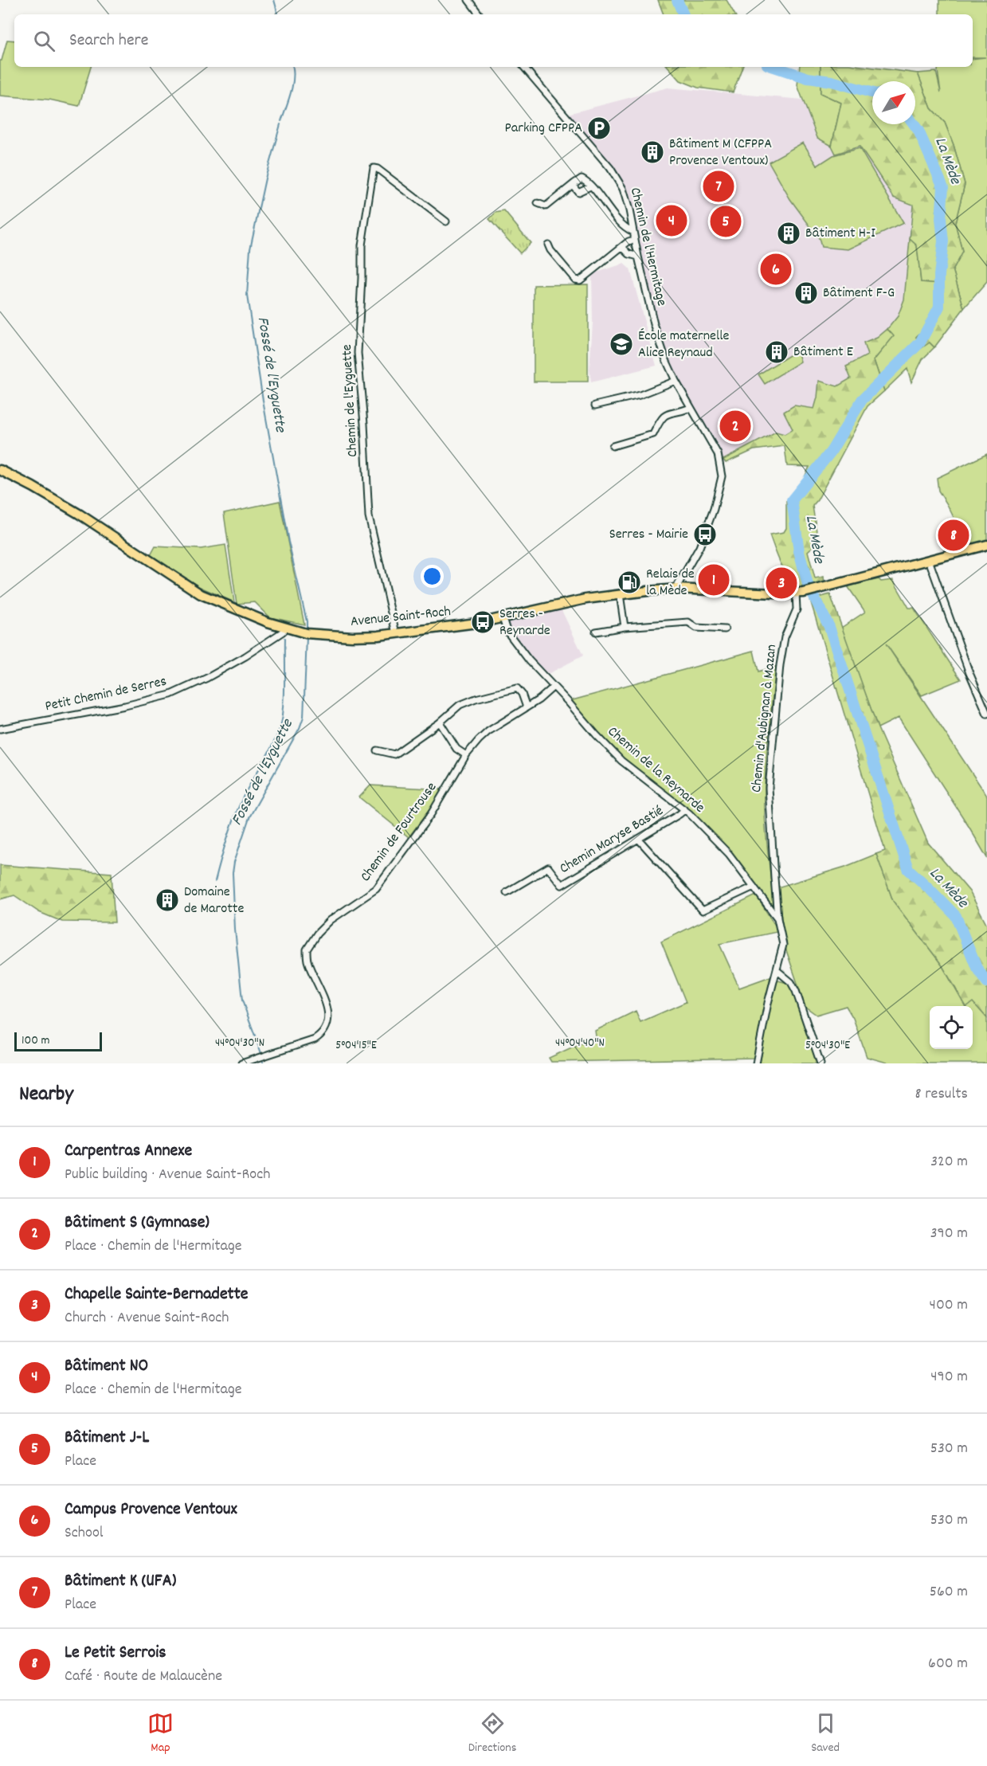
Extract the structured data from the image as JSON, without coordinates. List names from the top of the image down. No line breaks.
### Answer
{"streets":{"main road":["Avenue Saint-Roch"],"street":["Chemin de l'Hermitage","Chemin de l'Eyguette","Petit Chemin de Serres","Chemin d'Aubignan à Mazan","Chemin de la Reynarde","Chemin de Fourtrouse","Chemin Maryse Bastié"]},"crossings":[["Chemin de l'Hermitage","Avenue Saint-Roch"],["Chemin de l'Eyguette","Avenue Saint-Roch"],["Avenue Saint-Roch","Petit Chemin de Serres"],["Avenue Saint-Roch","Chemin d'Aubignan à Mazan"],["Avenue Saint-Roch","Chemin de la Reynarde"],["Chemin d'Aubignan à Mazan","Chemin de la Reynarde"],["Chemin de la Reynarde","Chemin de Fourtrouse"],["Chemin de la Reynarde","Chemin Maryse Bastié"]],"water":["La Mède","Fossé de l'Eyguette"],"places":{"parking":["Parking CFPPA"],"building":["Bâtiment M (CFPPA Provence Ventoux)","Bâtiment H-I","Bâtiment F-G","Bâtiment E","Domaine de Marotte"],"school or university":["École maternelle Alice Reynaud"],"bus stop":["Serres - Mairie","Serres - Reynarde"],"fuel station":["Relais de la Mède"]},"scale_bar":"100 m","north":"top right","page":{"search":"Search here","pins":["7","4","5","6","2","8","1","3"],"scale":"100 m","heading":["Nearby","8 results"],"list":[{"mark":"1","name":"Carpentras Annexe","note":"Public building · Avenue Saint-Roch","value":"320 m"},{"mark":"2","name":"Bâtiment S (Gymnase)","note":"Place · Chemin de l'Hermitage","value":"390 m"},{"mark":"3","name":"Chapelle Sainte-Bernadette","note":"Church · Avenue Saint-Roch","value":"400 m"},{"mark":"4","name":"Bâtiment NO","note":"Place · Chemin de l'Hermitage","value":"490 m"},{"mark":"5","name":"Bâtiment J-L","note":"Place","value":"530 m"},{"mark":"6","name":"Campus Provence Ventoux","note":"School","value":"530 m"},{"mark":"7","name":"Bâtiment K (UFA)","note":"Place","value":"560 m"},{"mark":"8","name":"Le Petit Serrois","note":"Café · Route de Malaucène","value":"600 m"}],"nav":["Map","Directions","Saved"]},"coordinates":["44°04'30\"N","44°04'40\"N","5°04'15\"E","5°04'30\"E"]}
